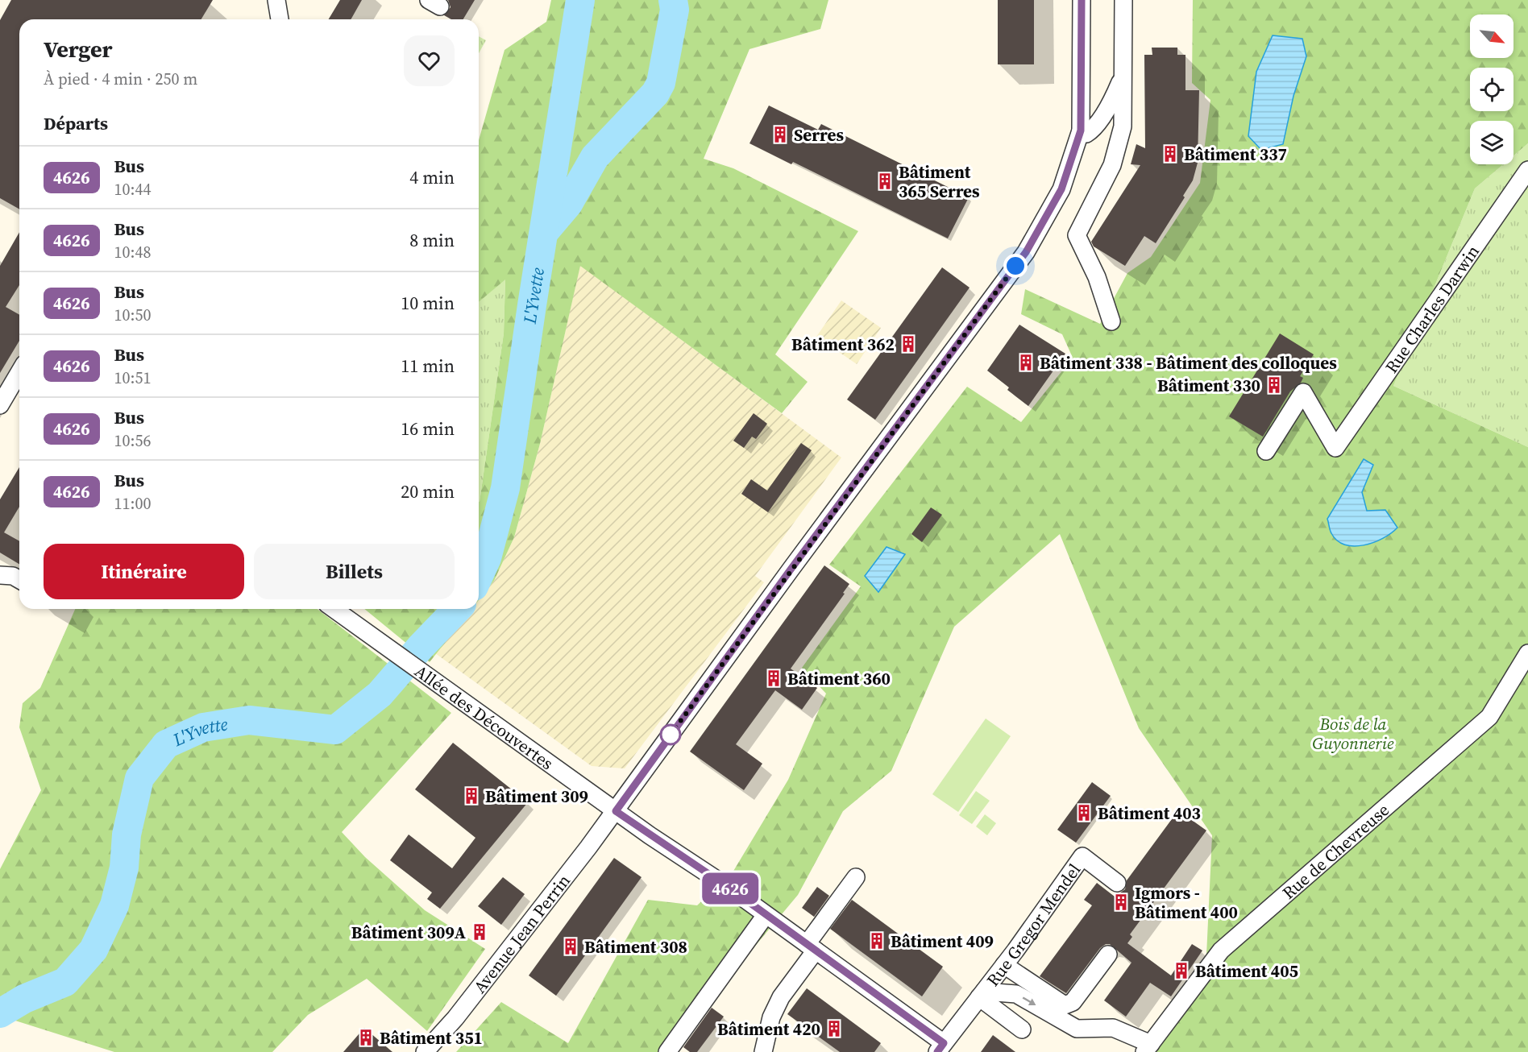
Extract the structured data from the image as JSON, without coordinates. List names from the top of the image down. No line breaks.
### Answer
{"streets":{"street":["Rue Charles Darwin","Allée des Découvertes","Rue de Chevreuse","Rue Gregor Mendel","Avenue Jean Perrin"]},"crossings":[["Allée des Découvertes","Rue Gregor Mendel"],["Allée des Découvertes","Avenue Jean Perrin"]],"water":["L'Yvette"],"parks":["Bois de la Guyonnerie"],"places":{"building":["Serres","Bâtiment 337","Bâtiment 365 Serres","Bâtiment 362","Bâtiment 338 - Bâtiment des colloques","Bâtiment 330","Bâtiment 360","Bâtiment 309","Bâtiment 403","Igmors - Bâtiment 400","Bâtiment 309A","Bâtiment 409","Bâtiment 308","Bâtiment 405","Bâtiment 420","Bâtiment 351"]},"lines":["bus line 4626"],"north":"bottom right","page":{"on_map":"4626","heading":[["Verger","À pied · 4 min · 250 m"],"Départs"],"list":[{"mark":"4626","name":"Bus","note":"10:44","value":"4 min"},{"mark":"4626","name":"Bus","note":"10:48","value":"8 min"},{"mark":"4626","name":"Bus","note":"10:50","value":"10 min"},{"mark":"4626","name":"Bus","note":"10:51","value":"11 min"},{"mark":"4626","name":"Bus","note":"10:56","value":"16 min"},{"mark":"4626","name":"Bus","note":"11:00","value":"20 min"}],"buttons":["Itinéraire","Billets"]}}
